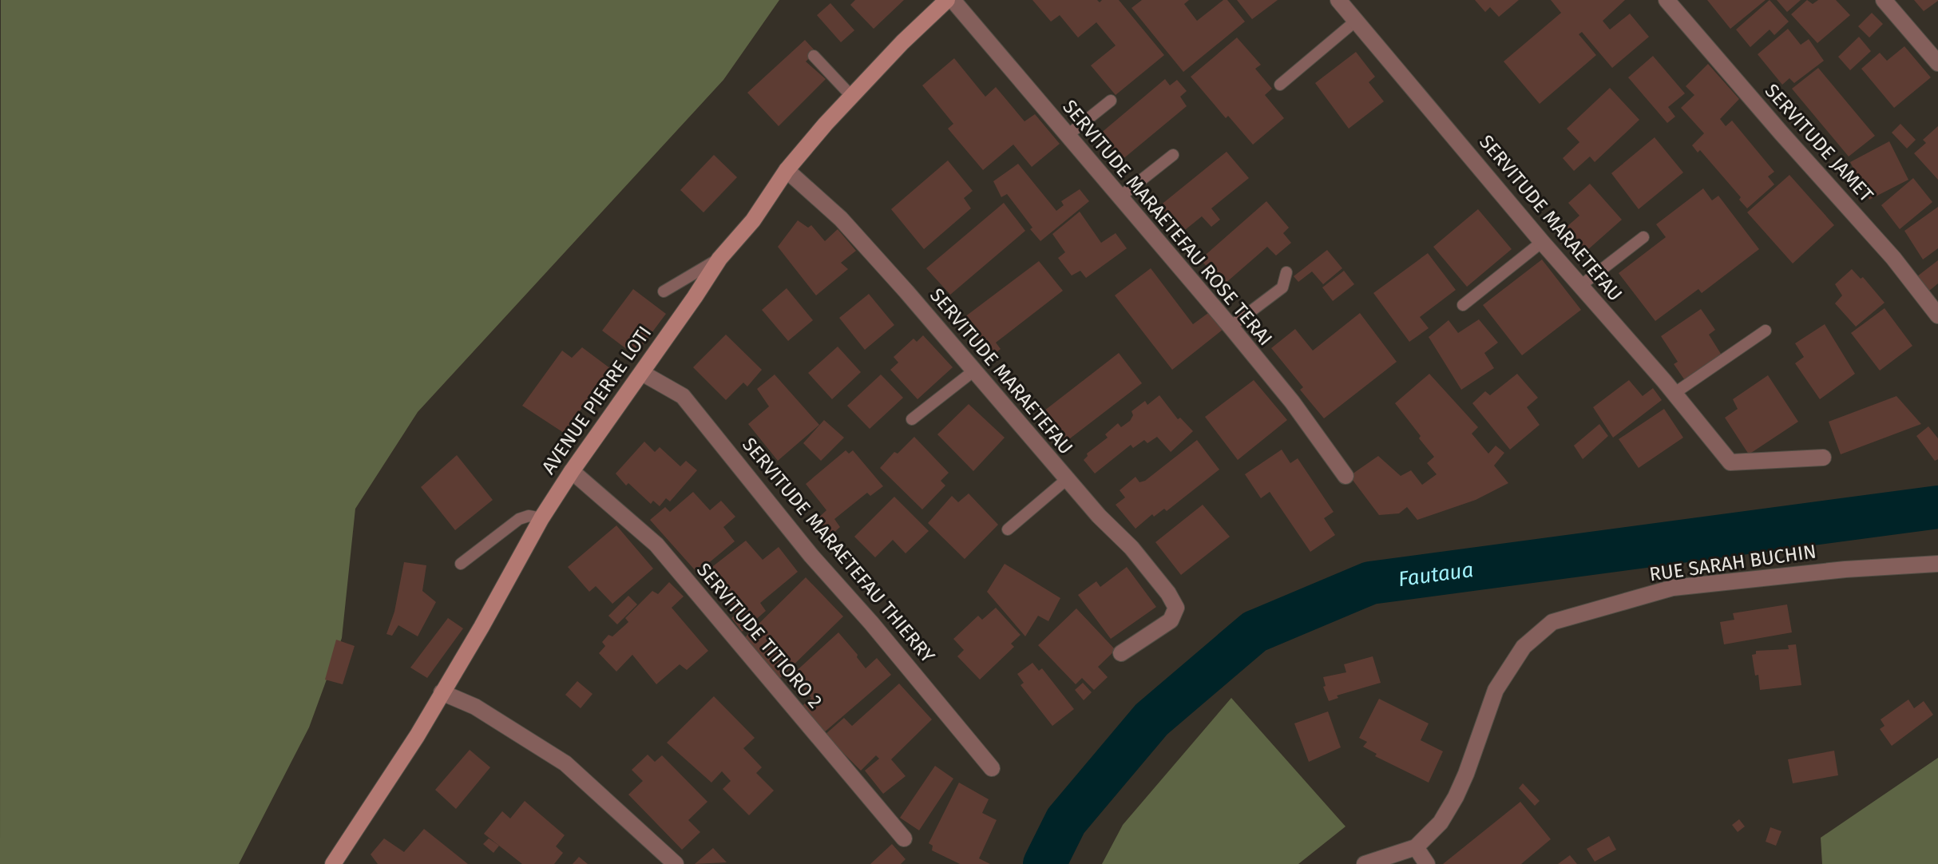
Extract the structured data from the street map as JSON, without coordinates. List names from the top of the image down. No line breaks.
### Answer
{"streets":{"main road":["AVENUE PIERRE LOTI"],"street":["SERVITUDE JAMET","SERVITUDE MARAETEFAU","SERVITUDE MARAETEFAU ROSE TERAI","SERVITUDE MARAETEFAU THIERRY","RUE SARAH BUCHIN","SERVITUDE TITIORO 2"]},"crossings":[["SERVITUDE MARAETEFAU","AVENUE PIERRE LOTI"],["AVENUE PIERRE LOTI","SERVITUDE MARAETEFAU THIERRY"],["AVENUE PIERRE LOTI","SERVITUDE TITIORO 2"]],"water":["Fautaua"]}
